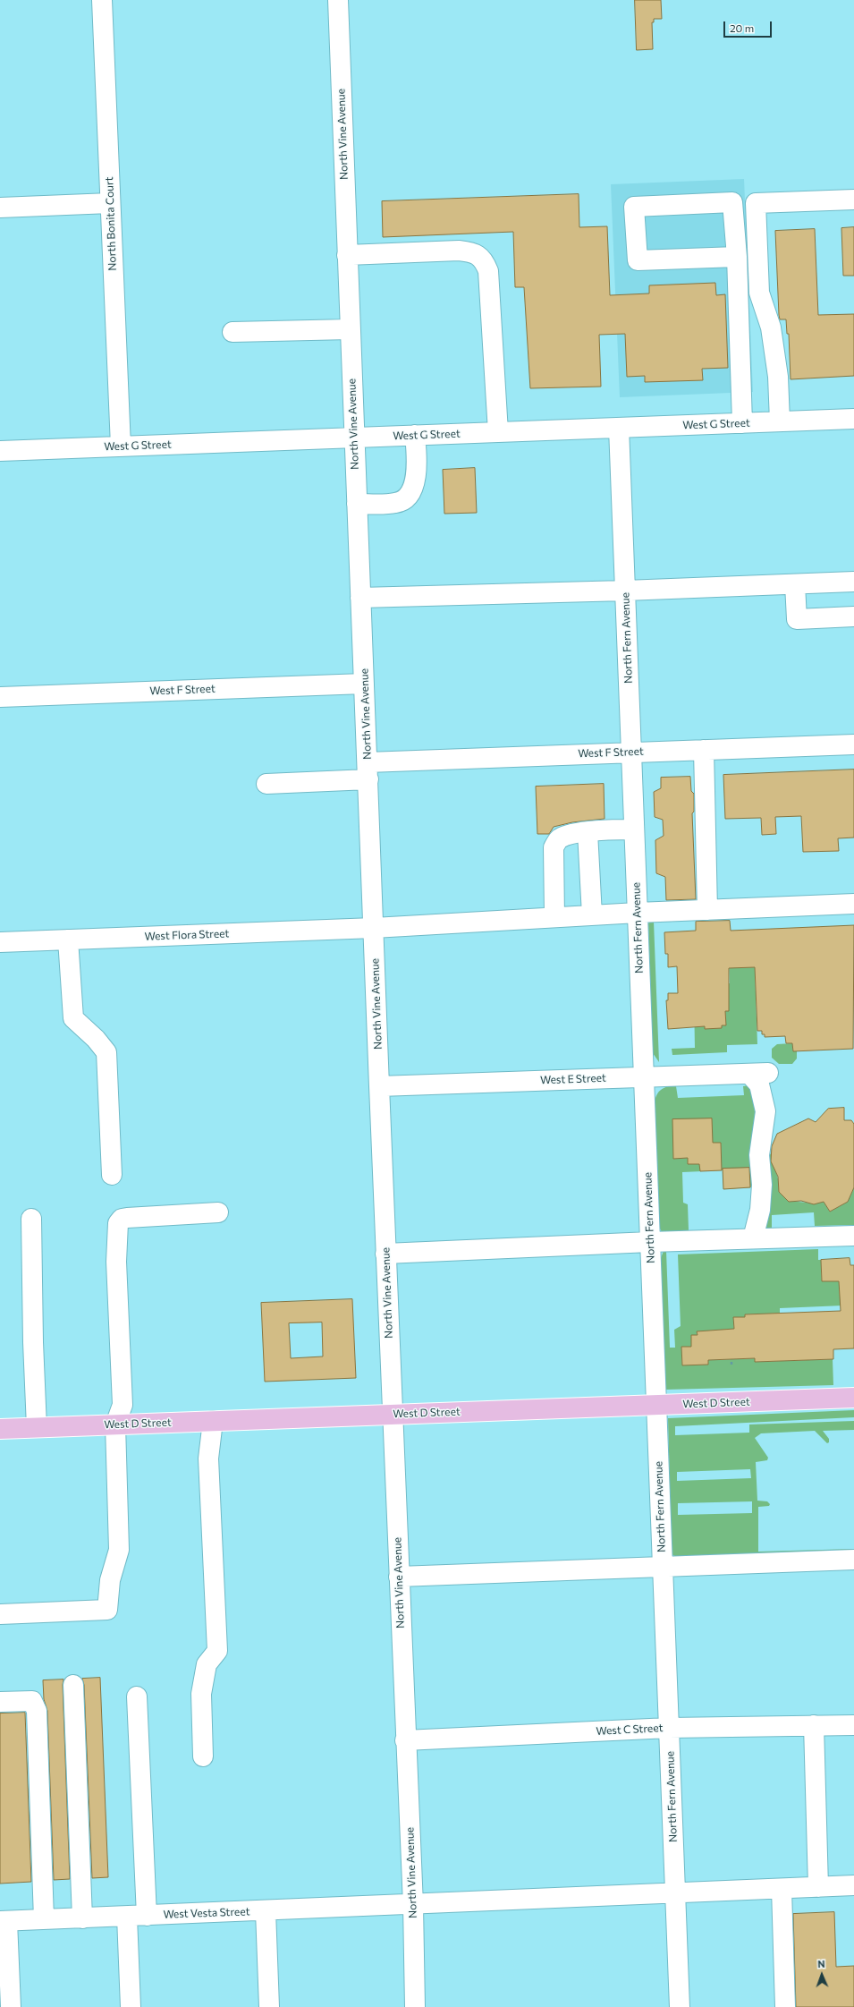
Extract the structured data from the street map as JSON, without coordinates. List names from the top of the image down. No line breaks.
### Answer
{"streets":{"main road":["West D Street"],"street":["North Vine Avenue","North Bonita Court","West G Street","North Fern Avenue","West F Street","West Flora Street","West E Street","West C Street","West Vesta Street"]},"crossings":[["North Vine Avenue","West G Street"],["North Vine Avenue","West F Street"],["North Vine Avenue","West Flora Street"],["North Vine Avenue","West E Street"],["North Vine Avenue","West D Street"],["North Vine Avenue","West C Street"],["North Vine Avenue","West Vesta Street"],["North Bonita Court","West G Street"],["West G Street","North Fern Avenue"],["North Fern Avenue","West F Street"],["North Fern Avenue","West Flora Street"],["North Fern Avenue","West E Street"],["North Fern Avenue","West D Street"],["North Fern Avenue","West C Street"],["North Fern Avenue","West Vesta Street"]],"scale_bar":"20 m","north":"top"}
